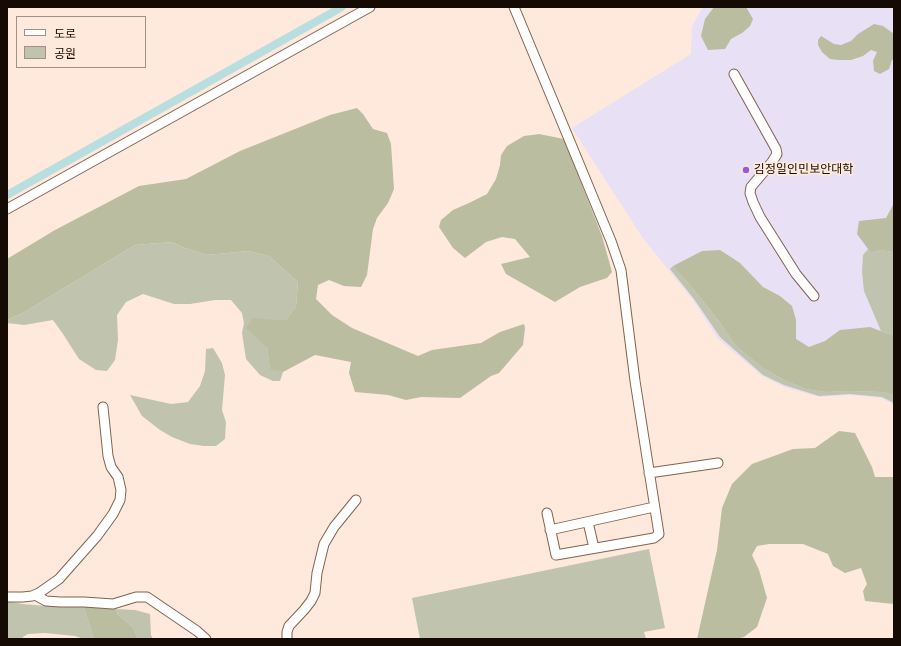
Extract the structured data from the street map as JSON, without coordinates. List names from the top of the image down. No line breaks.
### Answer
{"places":["김정일인민보안대학"],"legend":["도로","공원"]}
